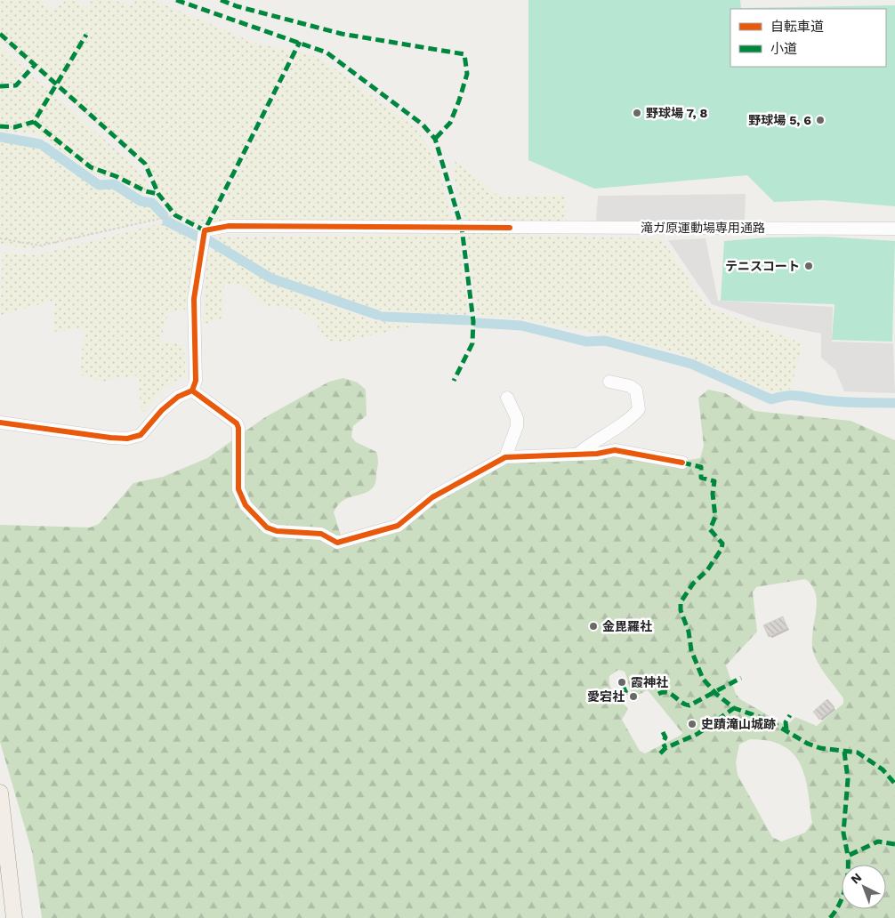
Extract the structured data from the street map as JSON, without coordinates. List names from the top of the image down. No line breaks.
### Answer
{"streets":{"street":["滝ガ原運動場専用通路"]},"places":["野球場 7, 8","野球場 5, 6","テニスコート","金毘羅社","霞神社","愛宕社","史蹟滝山城跡"],"legend":["自転車道","小道"],"north":"top left"}
